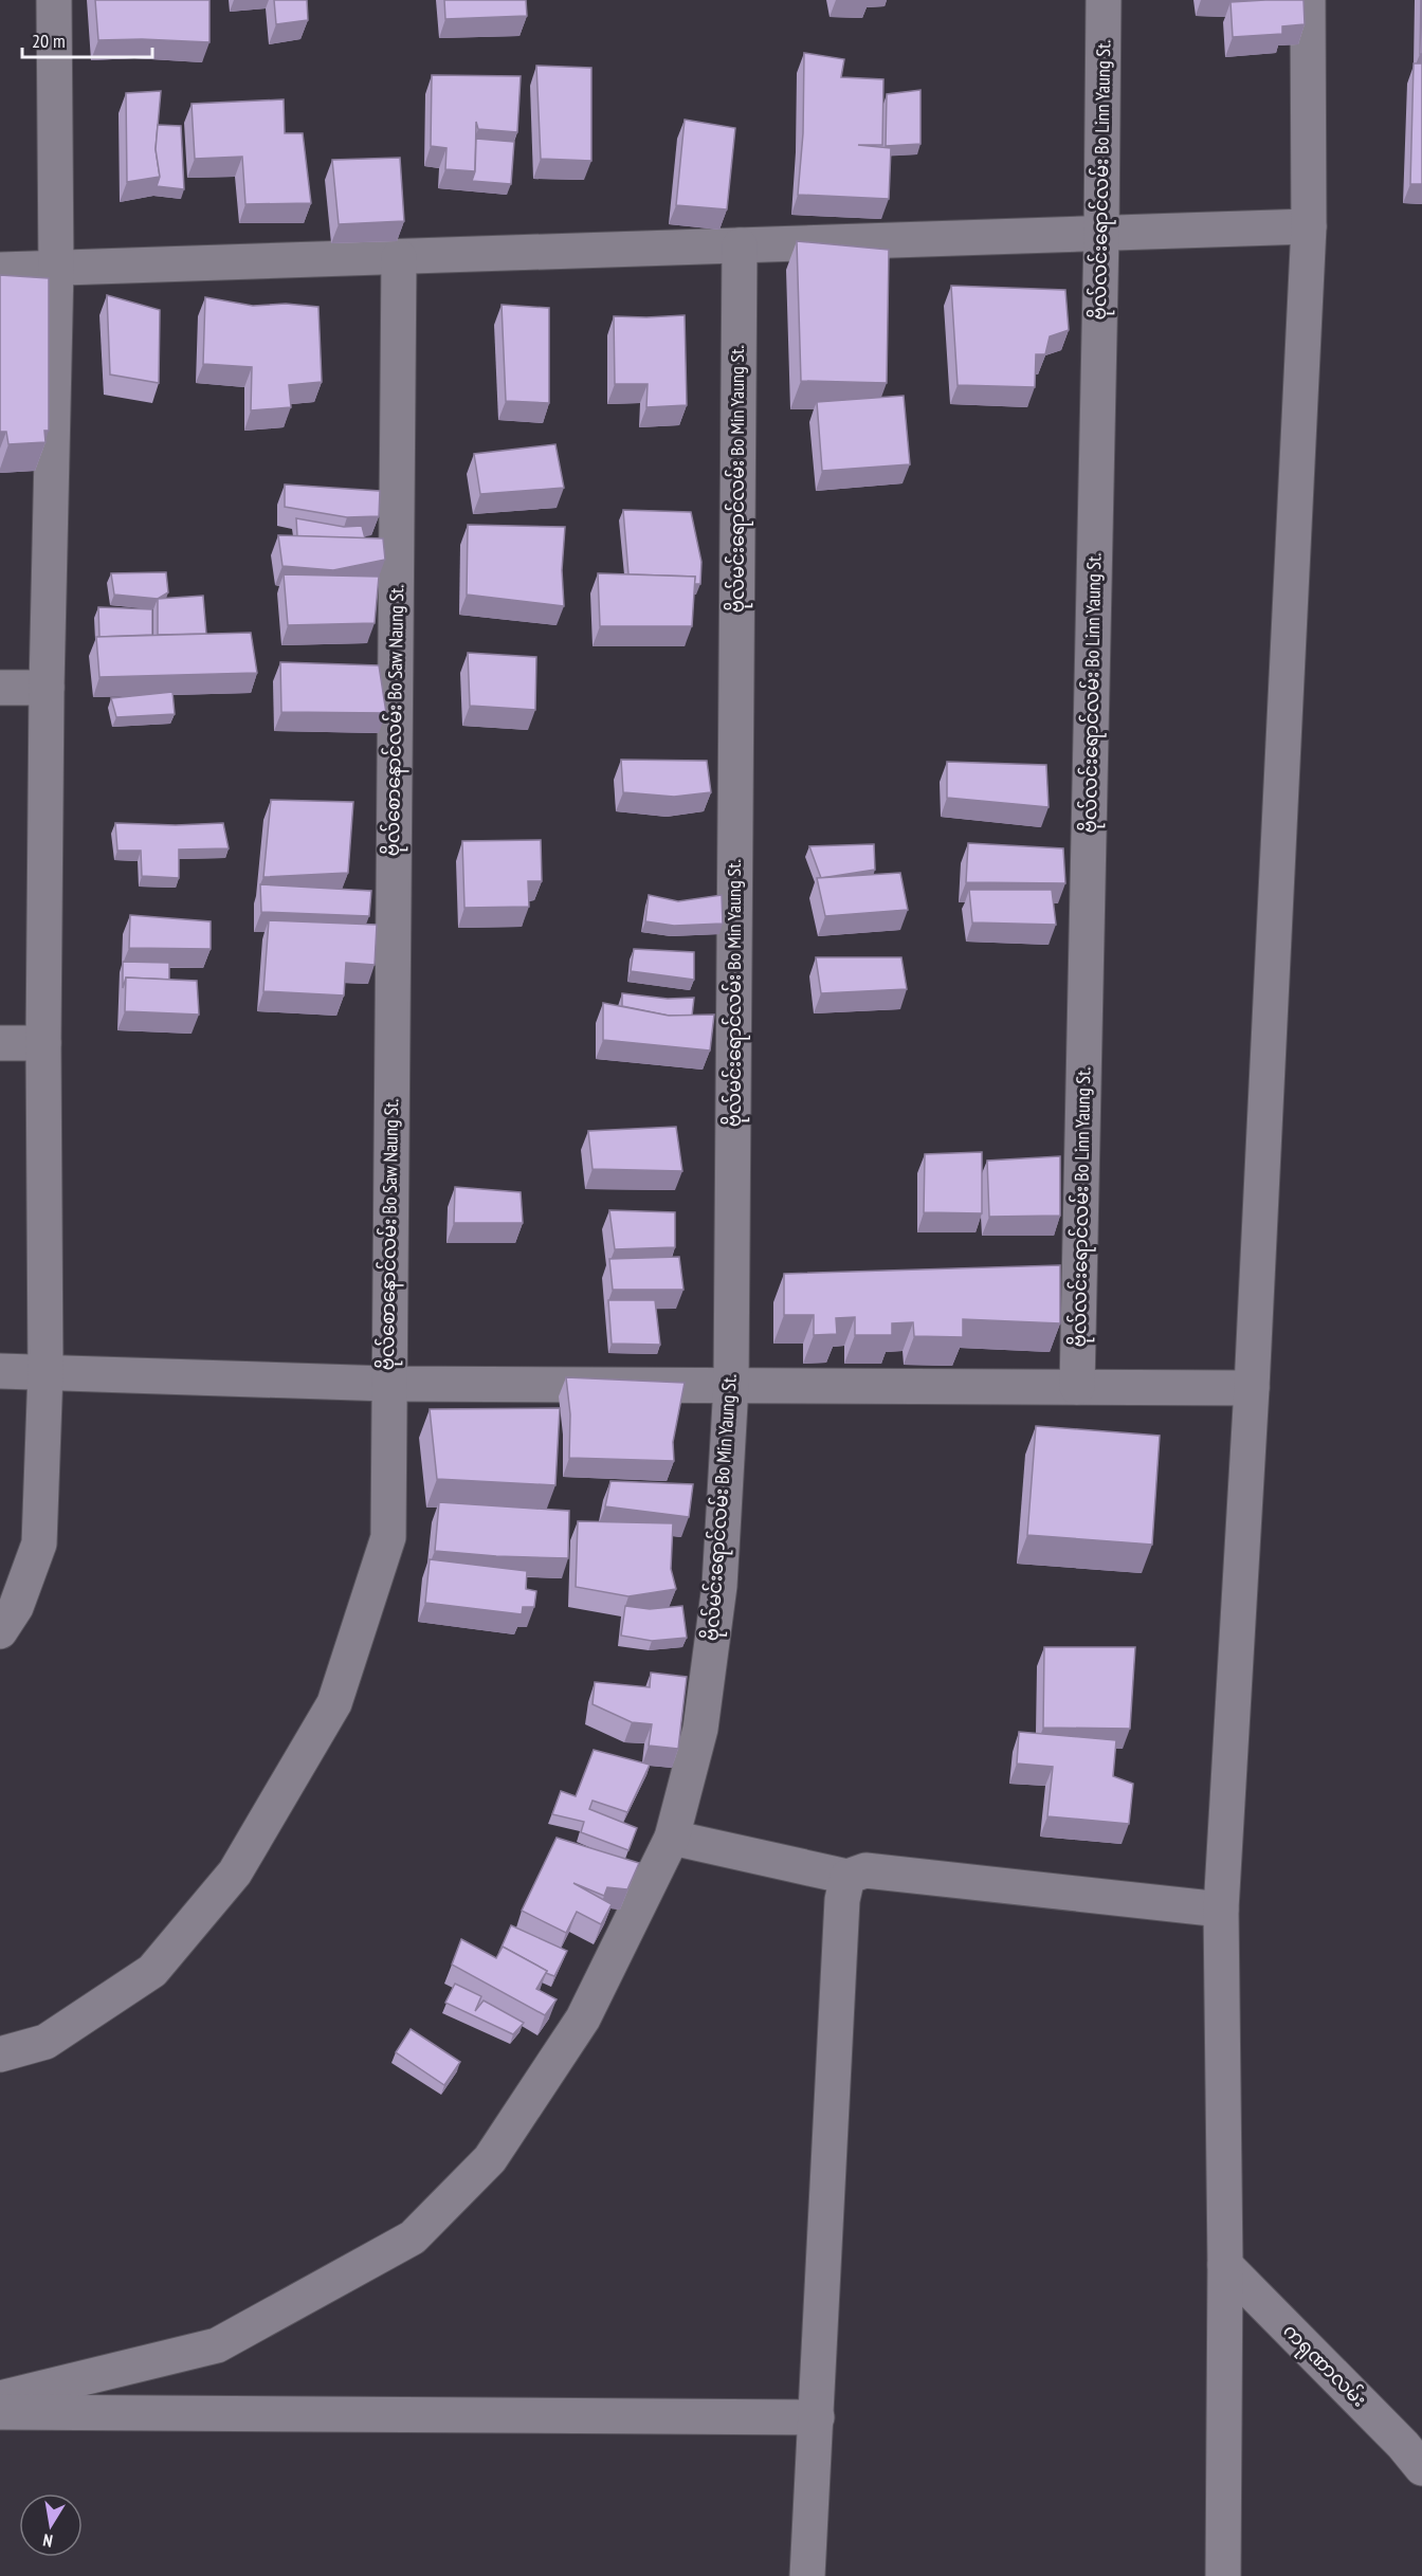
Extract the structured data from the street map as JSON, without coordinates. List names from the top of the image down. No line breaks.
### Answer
{"streets":{"street":["ဗိုလ်လင်းရောင်လမ်း Bo Linn Yaung St.","ဗိုလ်မင်းရောင်လမ်း Bo Min Yaung St.","ဗိုလ်စောနောင်လမ်း Bo Saw Naung St.","ကရုဏာလမ်း"]},"scale_bar":"20 m","north":"bottom"}
